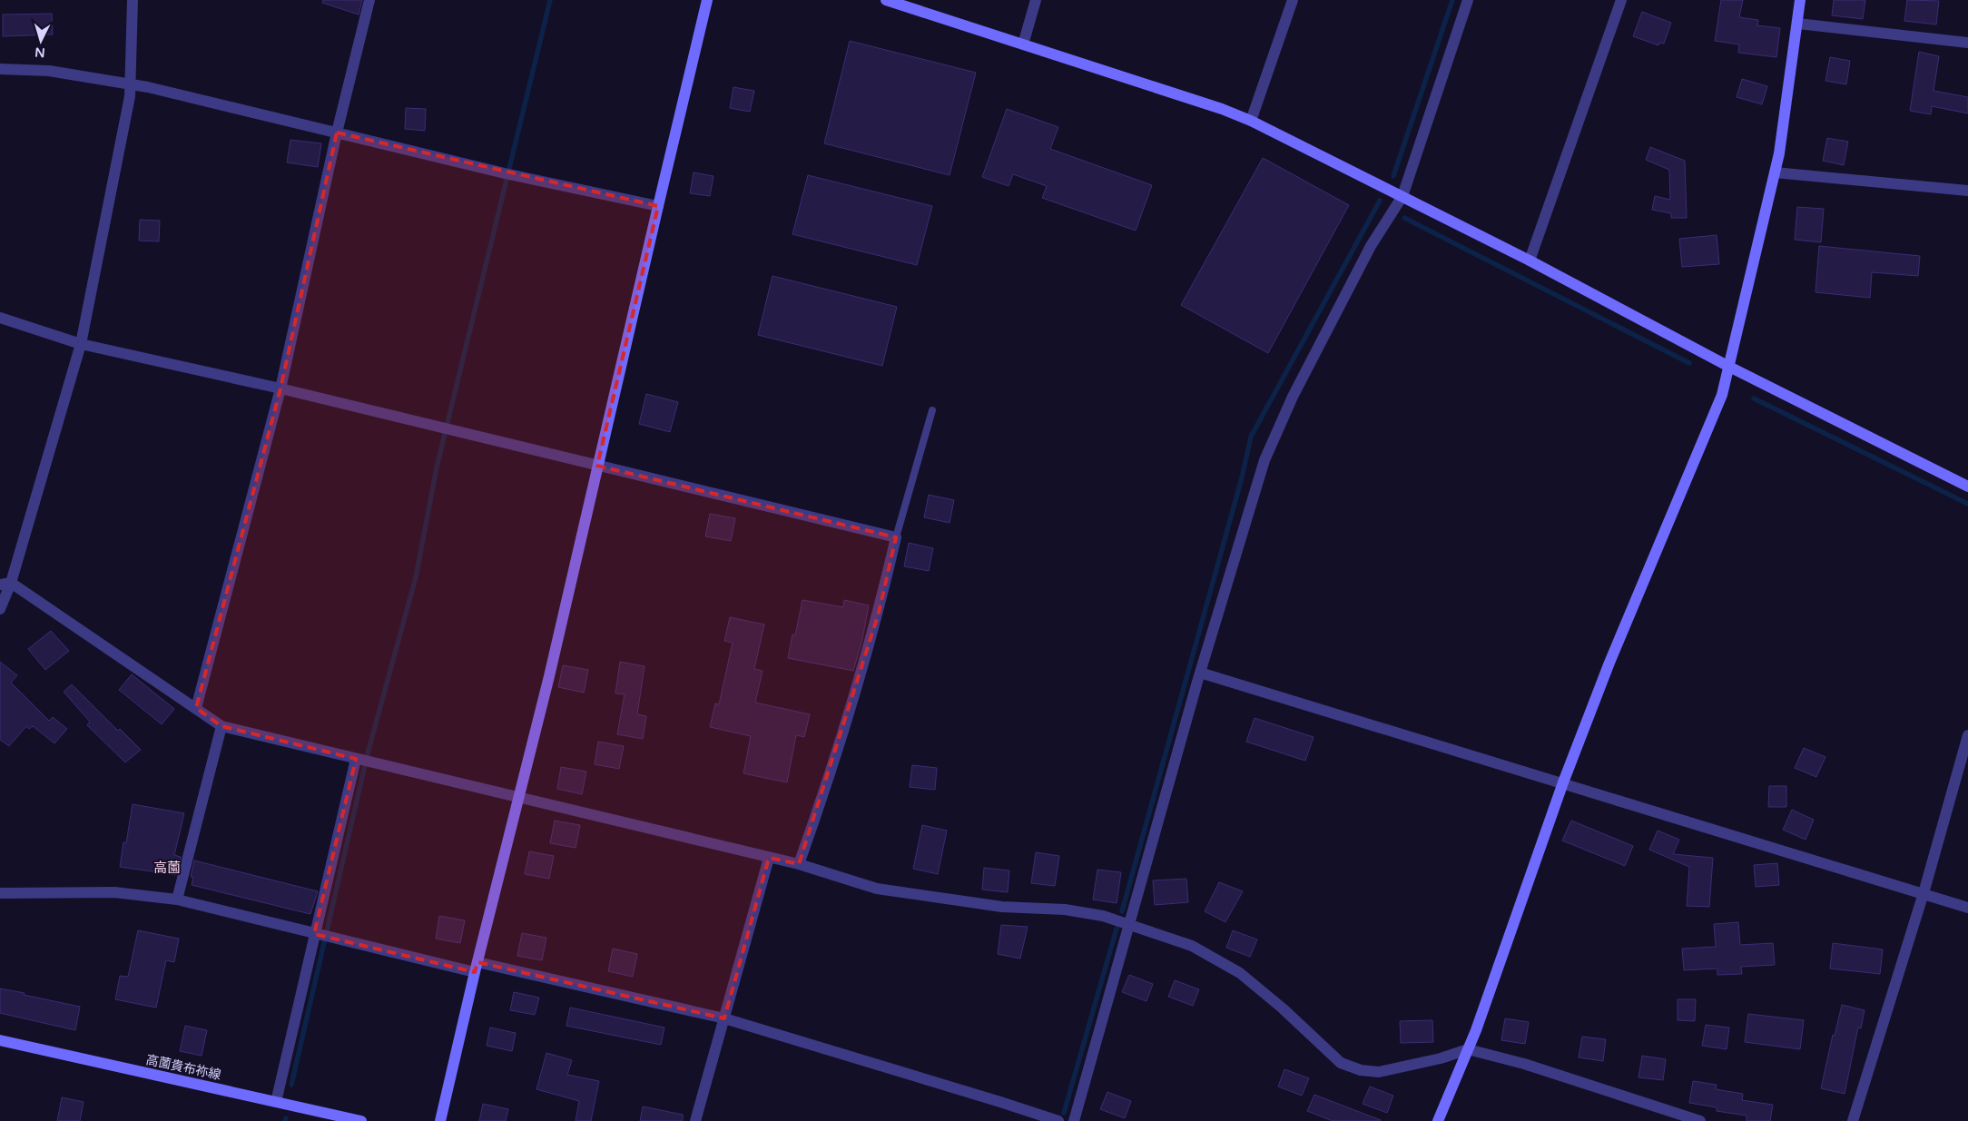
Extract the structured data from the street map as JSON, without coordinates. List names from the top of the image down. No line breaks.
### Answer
{"streets":{"street":["高薗貴布祢線"]},"districts":["高薗"],"north":"bottom"}
